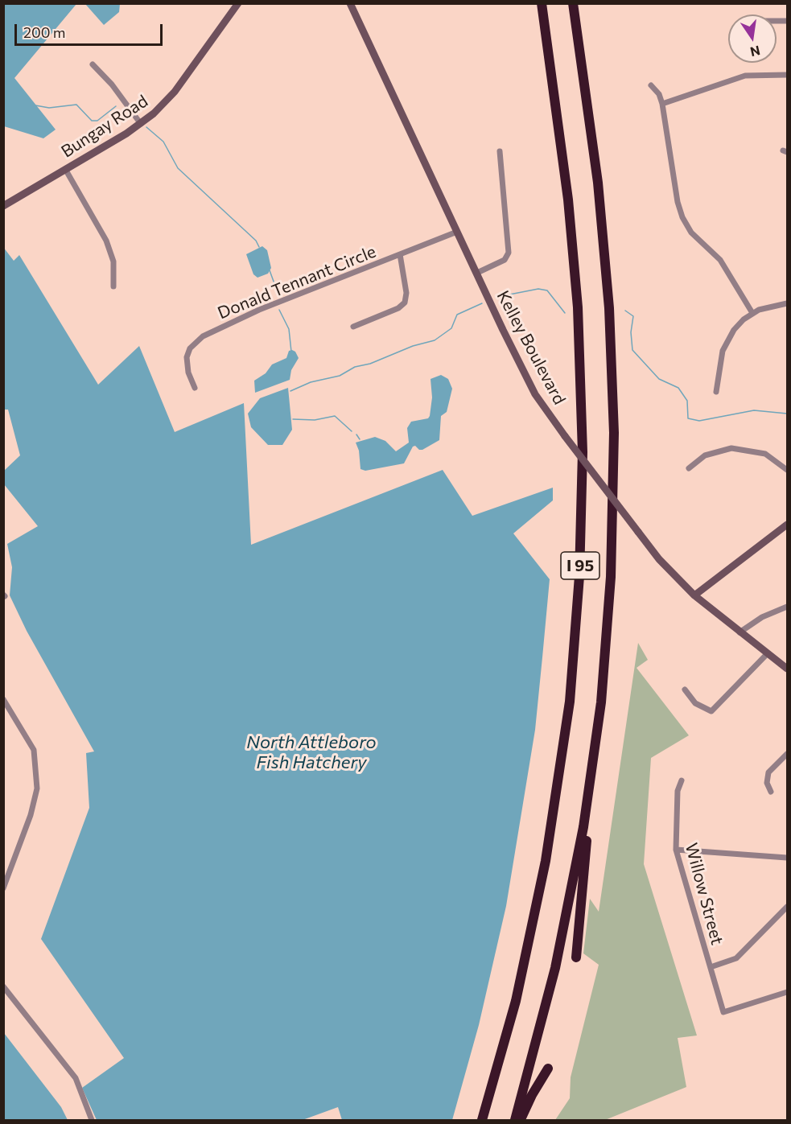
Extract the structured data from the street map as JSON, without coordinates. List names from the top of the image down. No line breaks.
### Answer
{"streets":{"highway":["I 95"],"main road":["Bungay Road","Kelley Boulevard"],"street":["Donald Tennant Circle","Willow Street"]},"crossings":[["Donald Tennant Circle","Kelley Boulevard"]],"water":["North Attleboro Fish Hatchery"],"scale_bar":"200 m","north":"bottom"}
